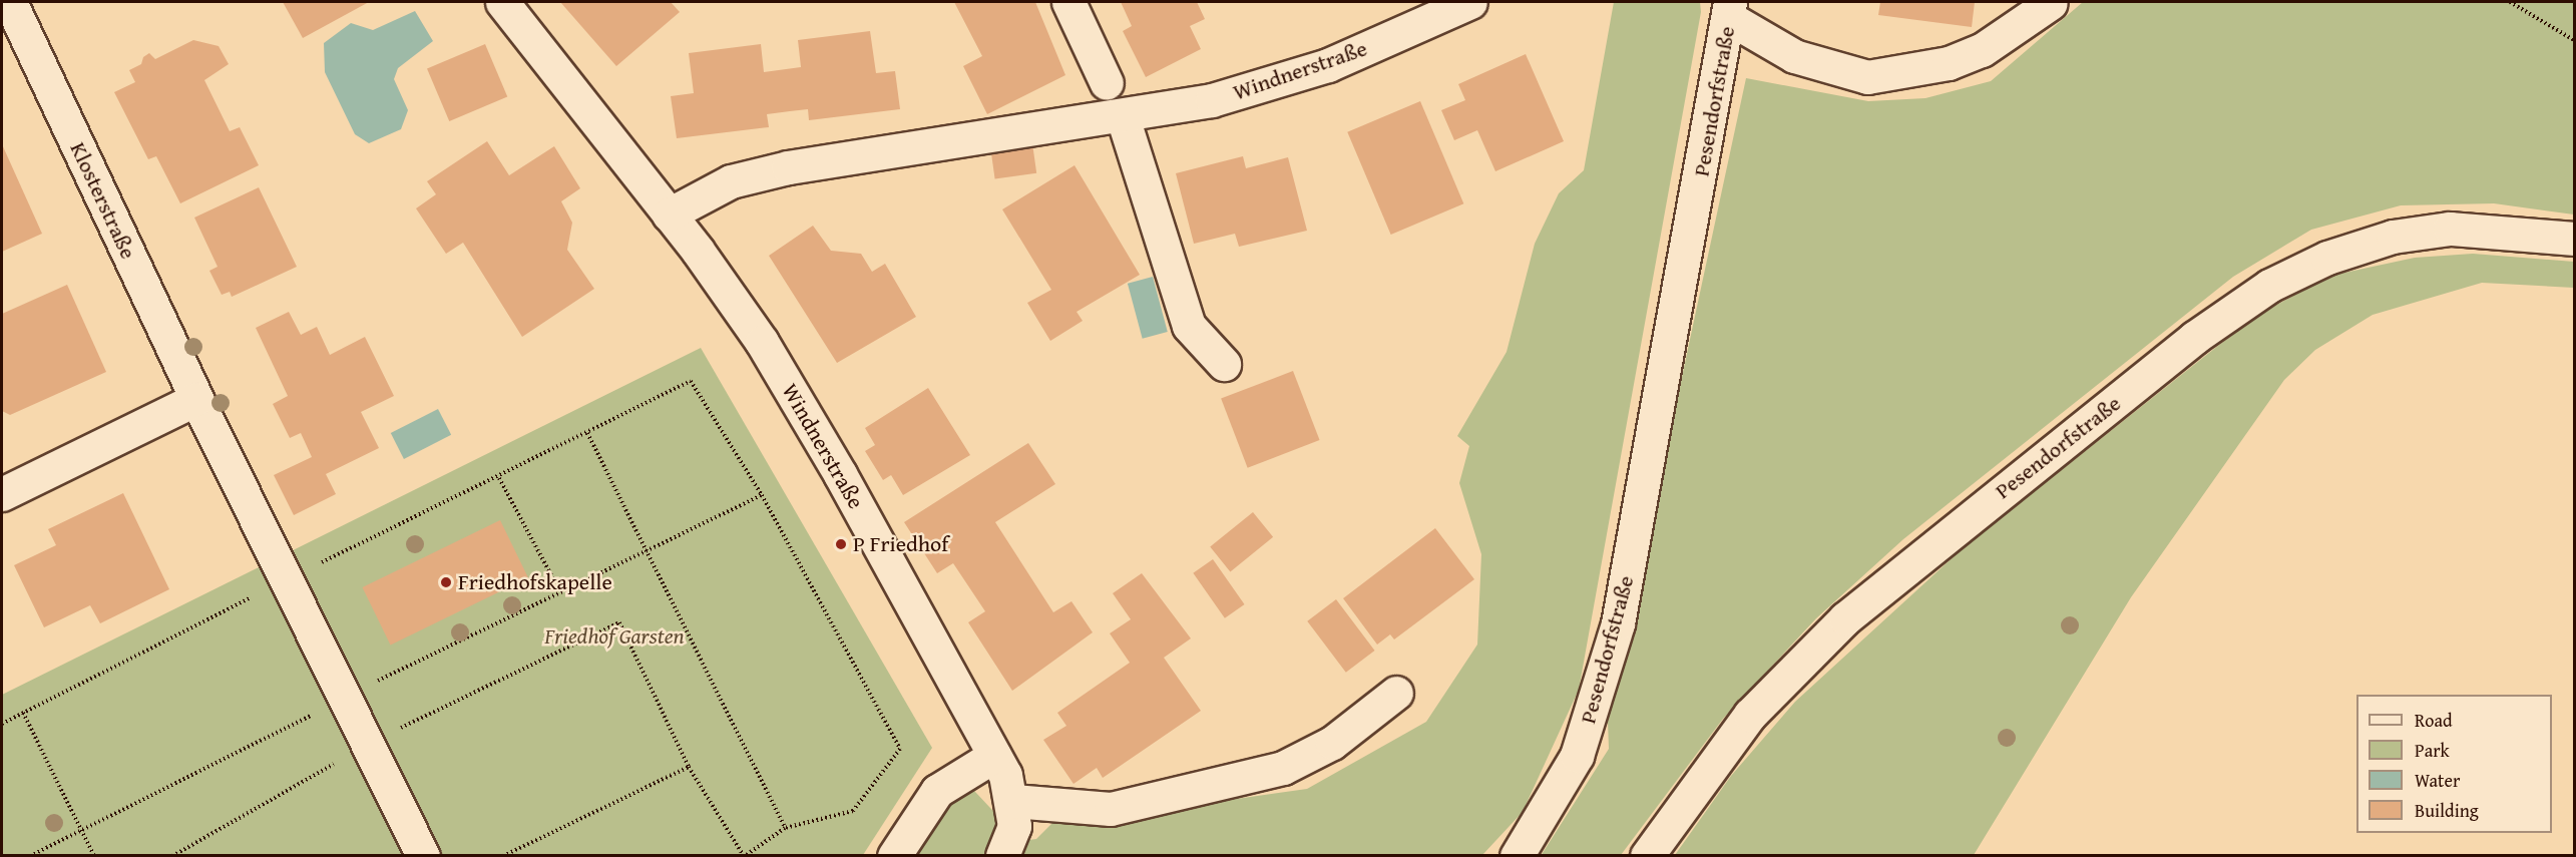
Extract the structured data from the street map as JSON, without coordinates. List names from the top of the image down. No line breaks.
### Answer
{"streets":{"street":["Windnerstraße","Pesendorfstraße","Klosterstraße"]},"parks":["Friedhof Garsten"],"places":["P Friedhof","Friedhofskapelle"],"legend":["Road","Park","Water","Building"]}
